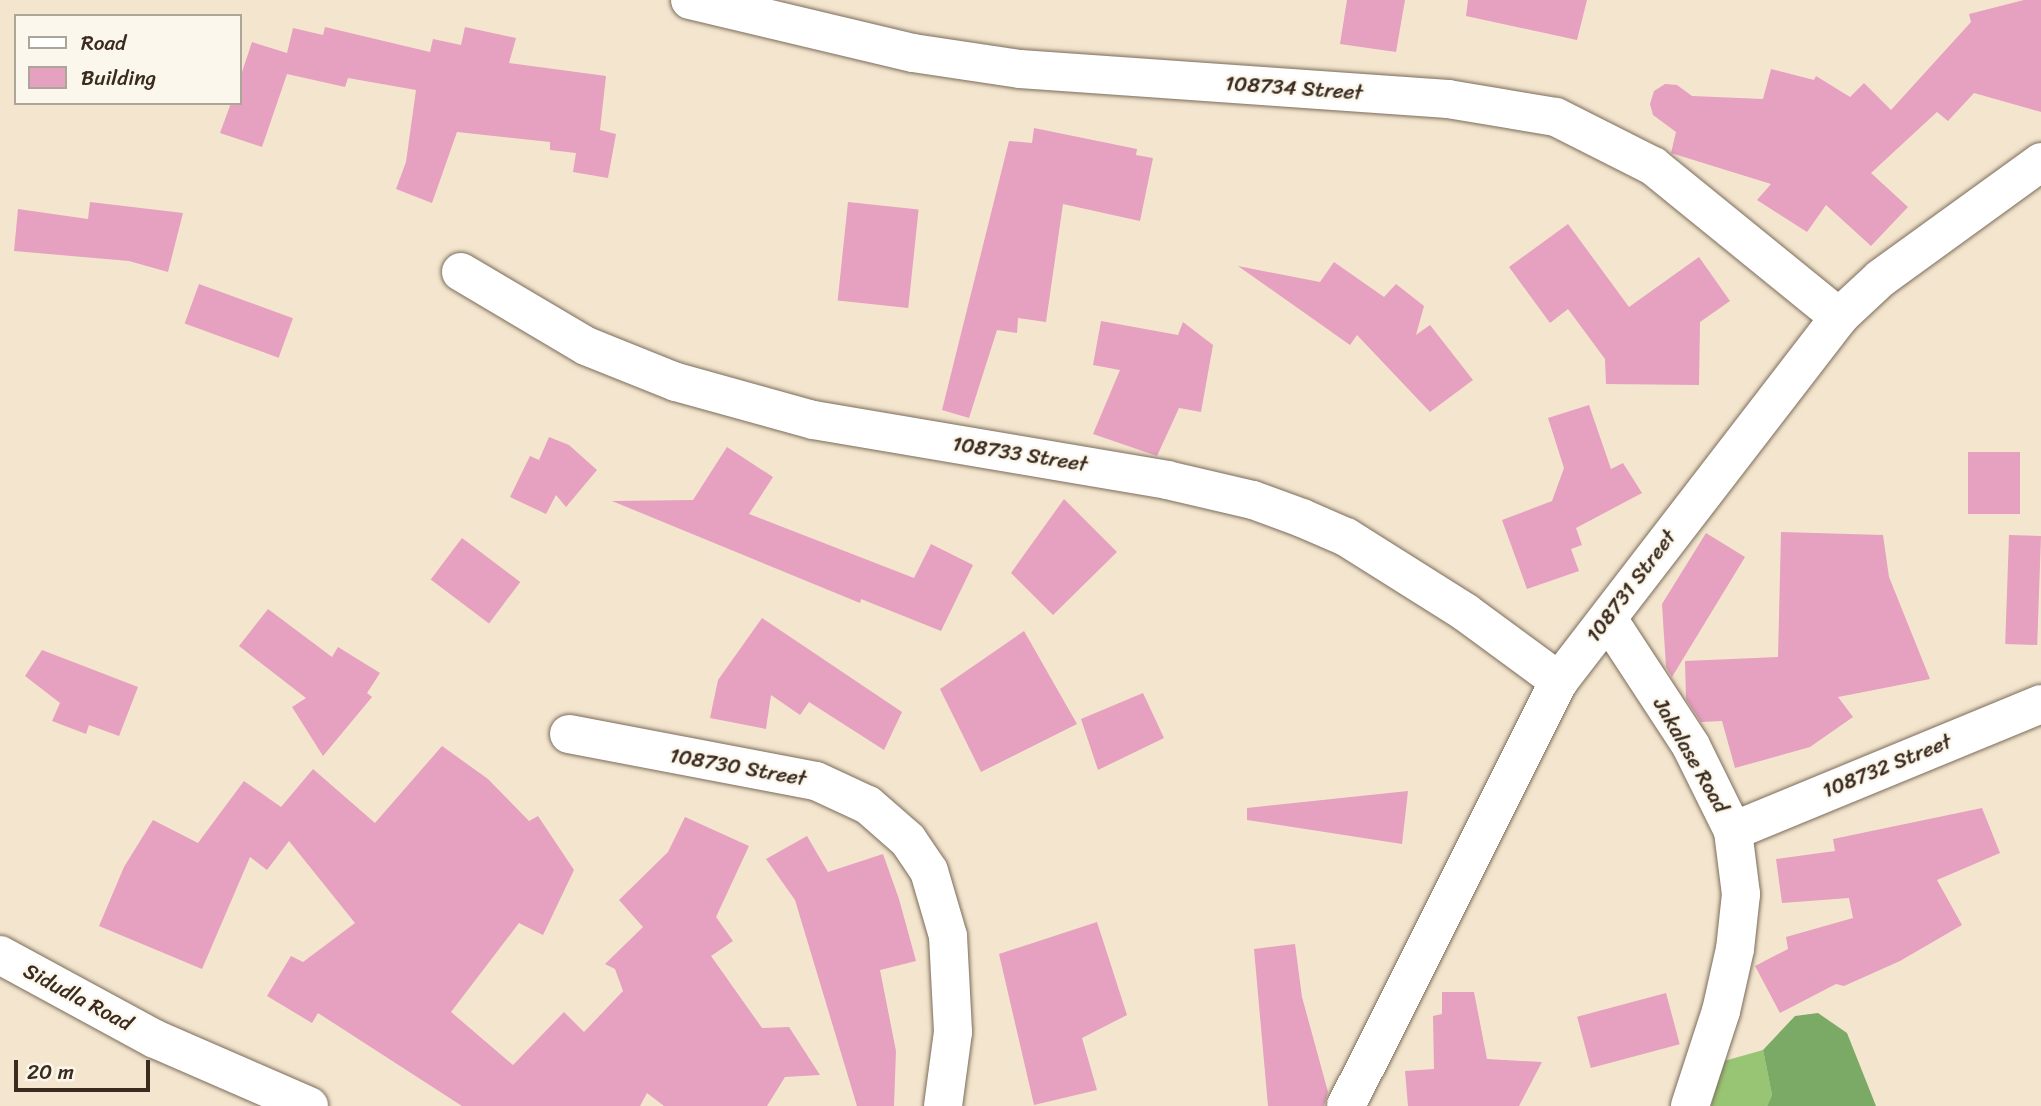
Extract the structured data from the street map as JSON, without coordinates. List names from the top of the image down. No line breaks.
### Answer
{"streets":{"street":["108734 Street","108733 Street","108731 Street","Jakalase Road","108732 Street","108730 Street","Sidudla Road"]},"crossings":[["108734 Street","108731 Street"],["108733 Street","108731 Street"],["108731 Street","Jakalase Road"],["Jakalase Road","108732 Street"]],"legend":["Road","Building"],"scale_bar":"20 m"}
